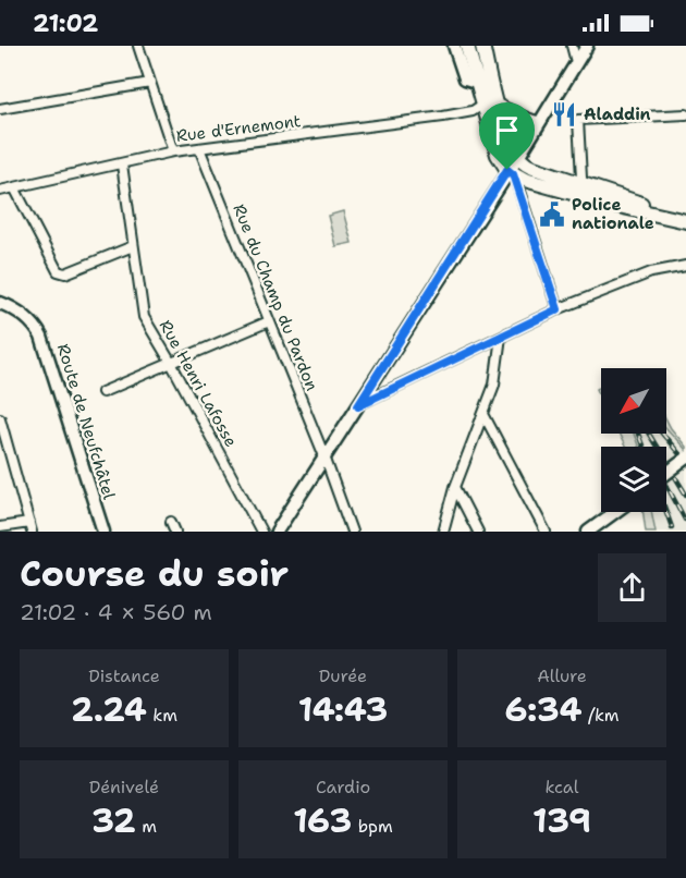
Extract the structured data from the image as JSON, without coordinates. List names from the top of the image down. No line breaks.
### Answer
{"streets":{"main road":["Route de Neufchâtel"],"street":["Rue d'Ernemont","Rue du Champ du Pardon","Rue Henri Lafosse"]},"crossings":[["Rue d'Ernemont","Rue du Champ du Pardon"],["Rue d'Ernemont","Rue Henri Lafosse"]],"places":{"restaurant":["Aladdin"],"public building":["Police nationale"]},"north":"bottom left","page":{"status":"21:02","heading":["Course du soir","21:02 · 4 × 560 m"],"stats":[["Distance","2.24 km"],["Durée","14:43"],["Allure","6:34 /km"],["Dénivelé","32 m"],["Cardio","163 bpm"],["kcal","139"]]}}
